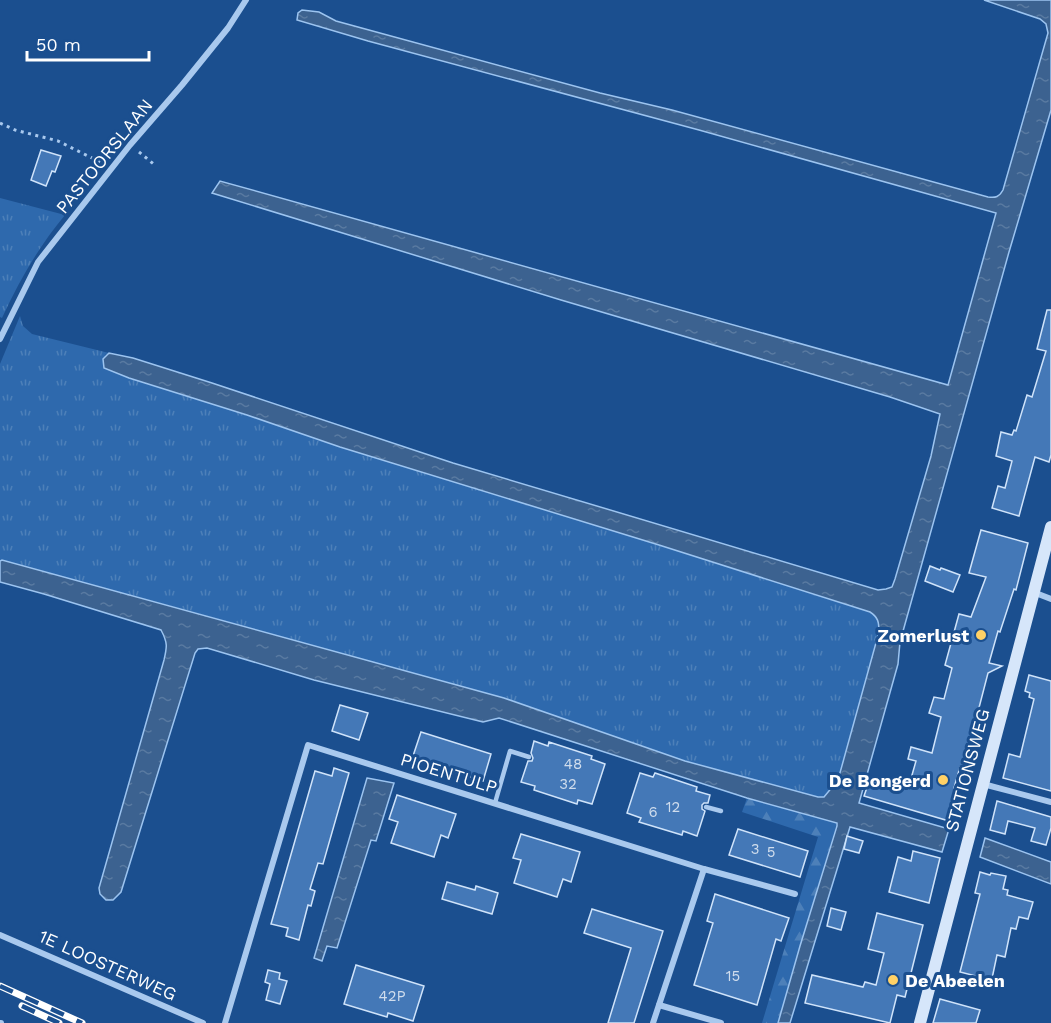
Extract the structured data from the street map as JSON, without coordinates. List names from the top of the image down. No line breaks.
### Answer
{"streets":{"street":["PASTOORSLAAN","STATIONSWEG","PIOENTULP","1E LOOSTERWEG"]},"places":["Zomerlust","De Bongerd","De Abeelen"],"house_numbers":["48","32","12","6","3","5","15","42P"],"scale_bar":"50 m"}
